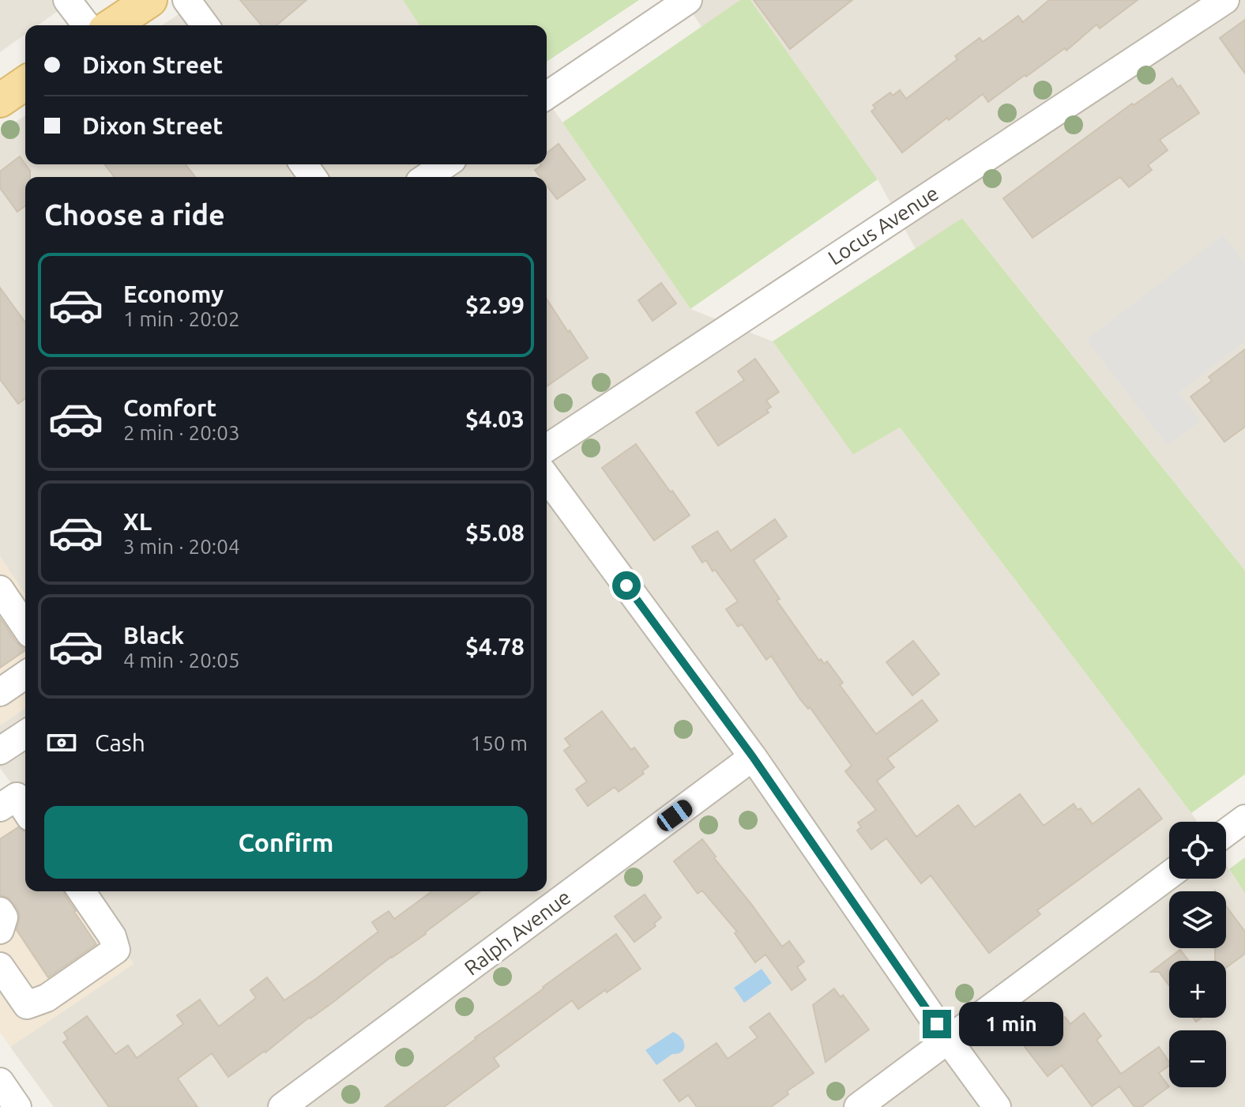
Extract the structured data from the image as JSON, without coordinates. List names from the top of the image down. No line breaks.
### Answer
{"streets":{"street":["Locus Avenue","Ralph Avenue"]},"page":{"banner":["Dixon Street","Dixon Street"],"heading":"Choose a ride","list":[{"name":"Economy","note":"1 min · 20:02","value":"$2.99"},{"name":"Comfort","note":"2 min · 20:03","value":"$4.03"},{"name":"XL","note":"3 min · 20:04","value":"$5.08"},{"name":"Black","note":"4 min · 20:05","value":"$4.78"}],"pay":["Cash","150 m"],"buttons":"Confirm","map_buttons":["+","−"],"bubble":"1 min"}}
